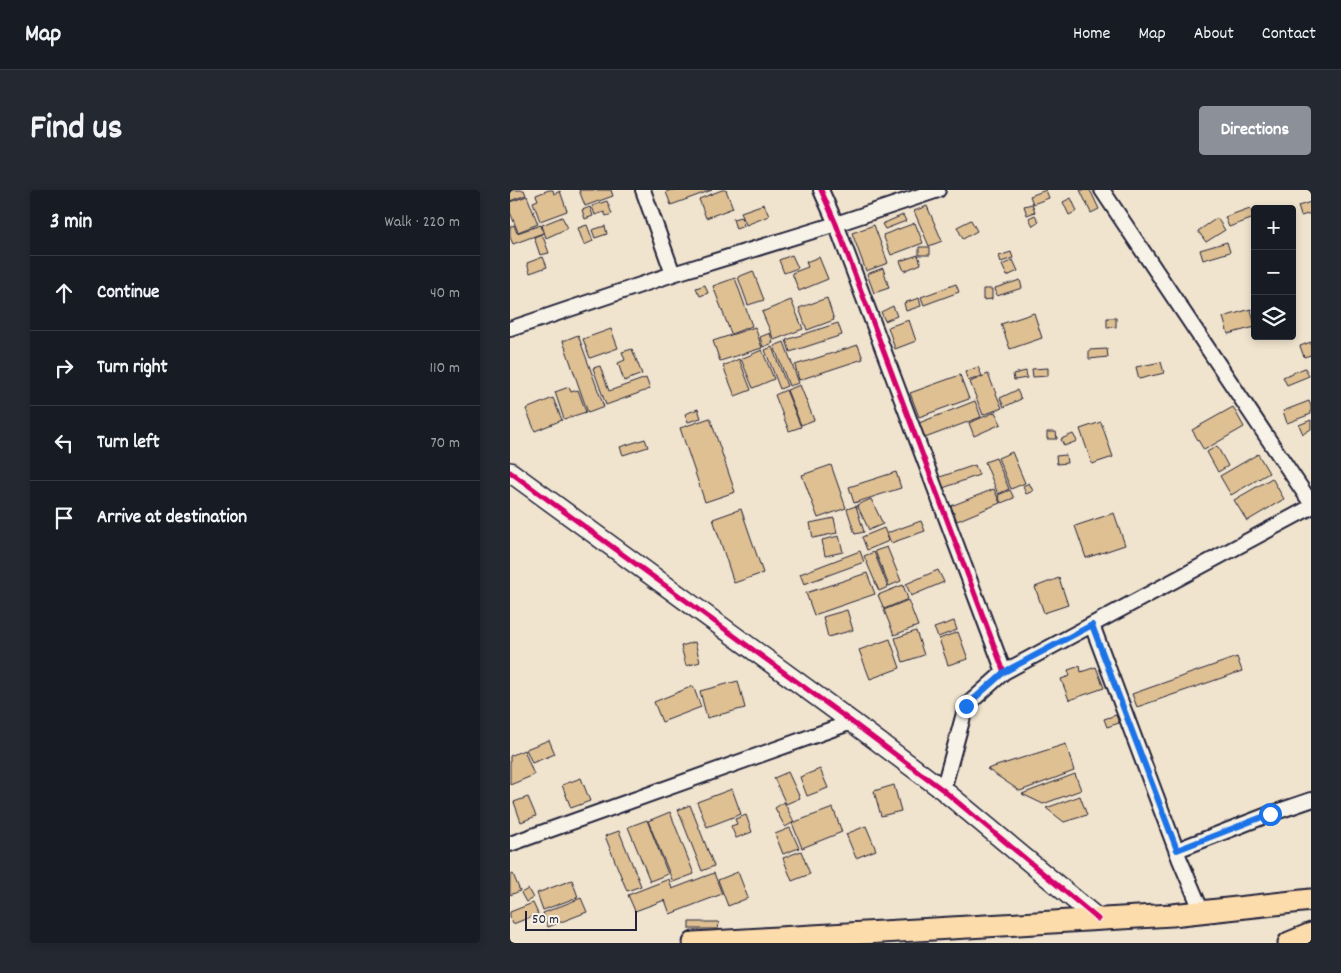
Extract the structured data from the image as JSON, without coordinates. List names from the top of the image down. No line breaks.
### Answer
{"scale_bar":"50 m","page":{"header":"Map","nav":["Home","Map","About","Contact"],"title":"Find us","buttons":"Directions","heading":["3 min","Walk · 220 m"],"map_buttons":["+","−"],"list":[["Continue","40 m"],["Turn right","110 m"],["Turn left","70 m"],"Arrive at destination"],"scale":"50 m"}}
